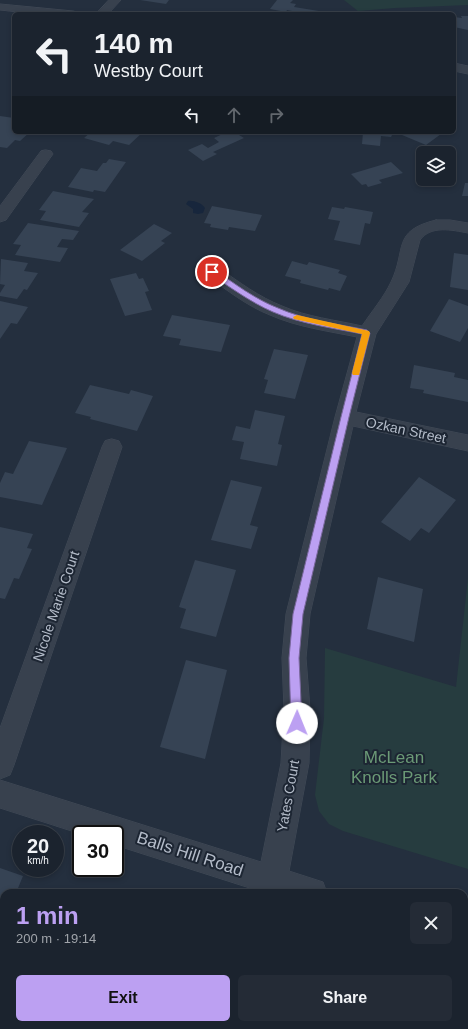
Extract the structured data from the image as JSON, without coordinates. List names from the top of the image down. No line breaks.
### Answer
{"streets":{"street":["Ozkan Street","Nicole Marie Court","Yates Court","Balls Hill Road"]},"crossings":[["Ozkan Street","Yates Court"],["Yates Court","Balls Hill Road"]],"parks":["McLean Knolls Park"],"page":{"turn":["140 m","Westby Court"],"speed":"20 km/h","limit":"30","heading":["1 min","200 m · 19:14"],"buttons":["Exit","Share"]}}
